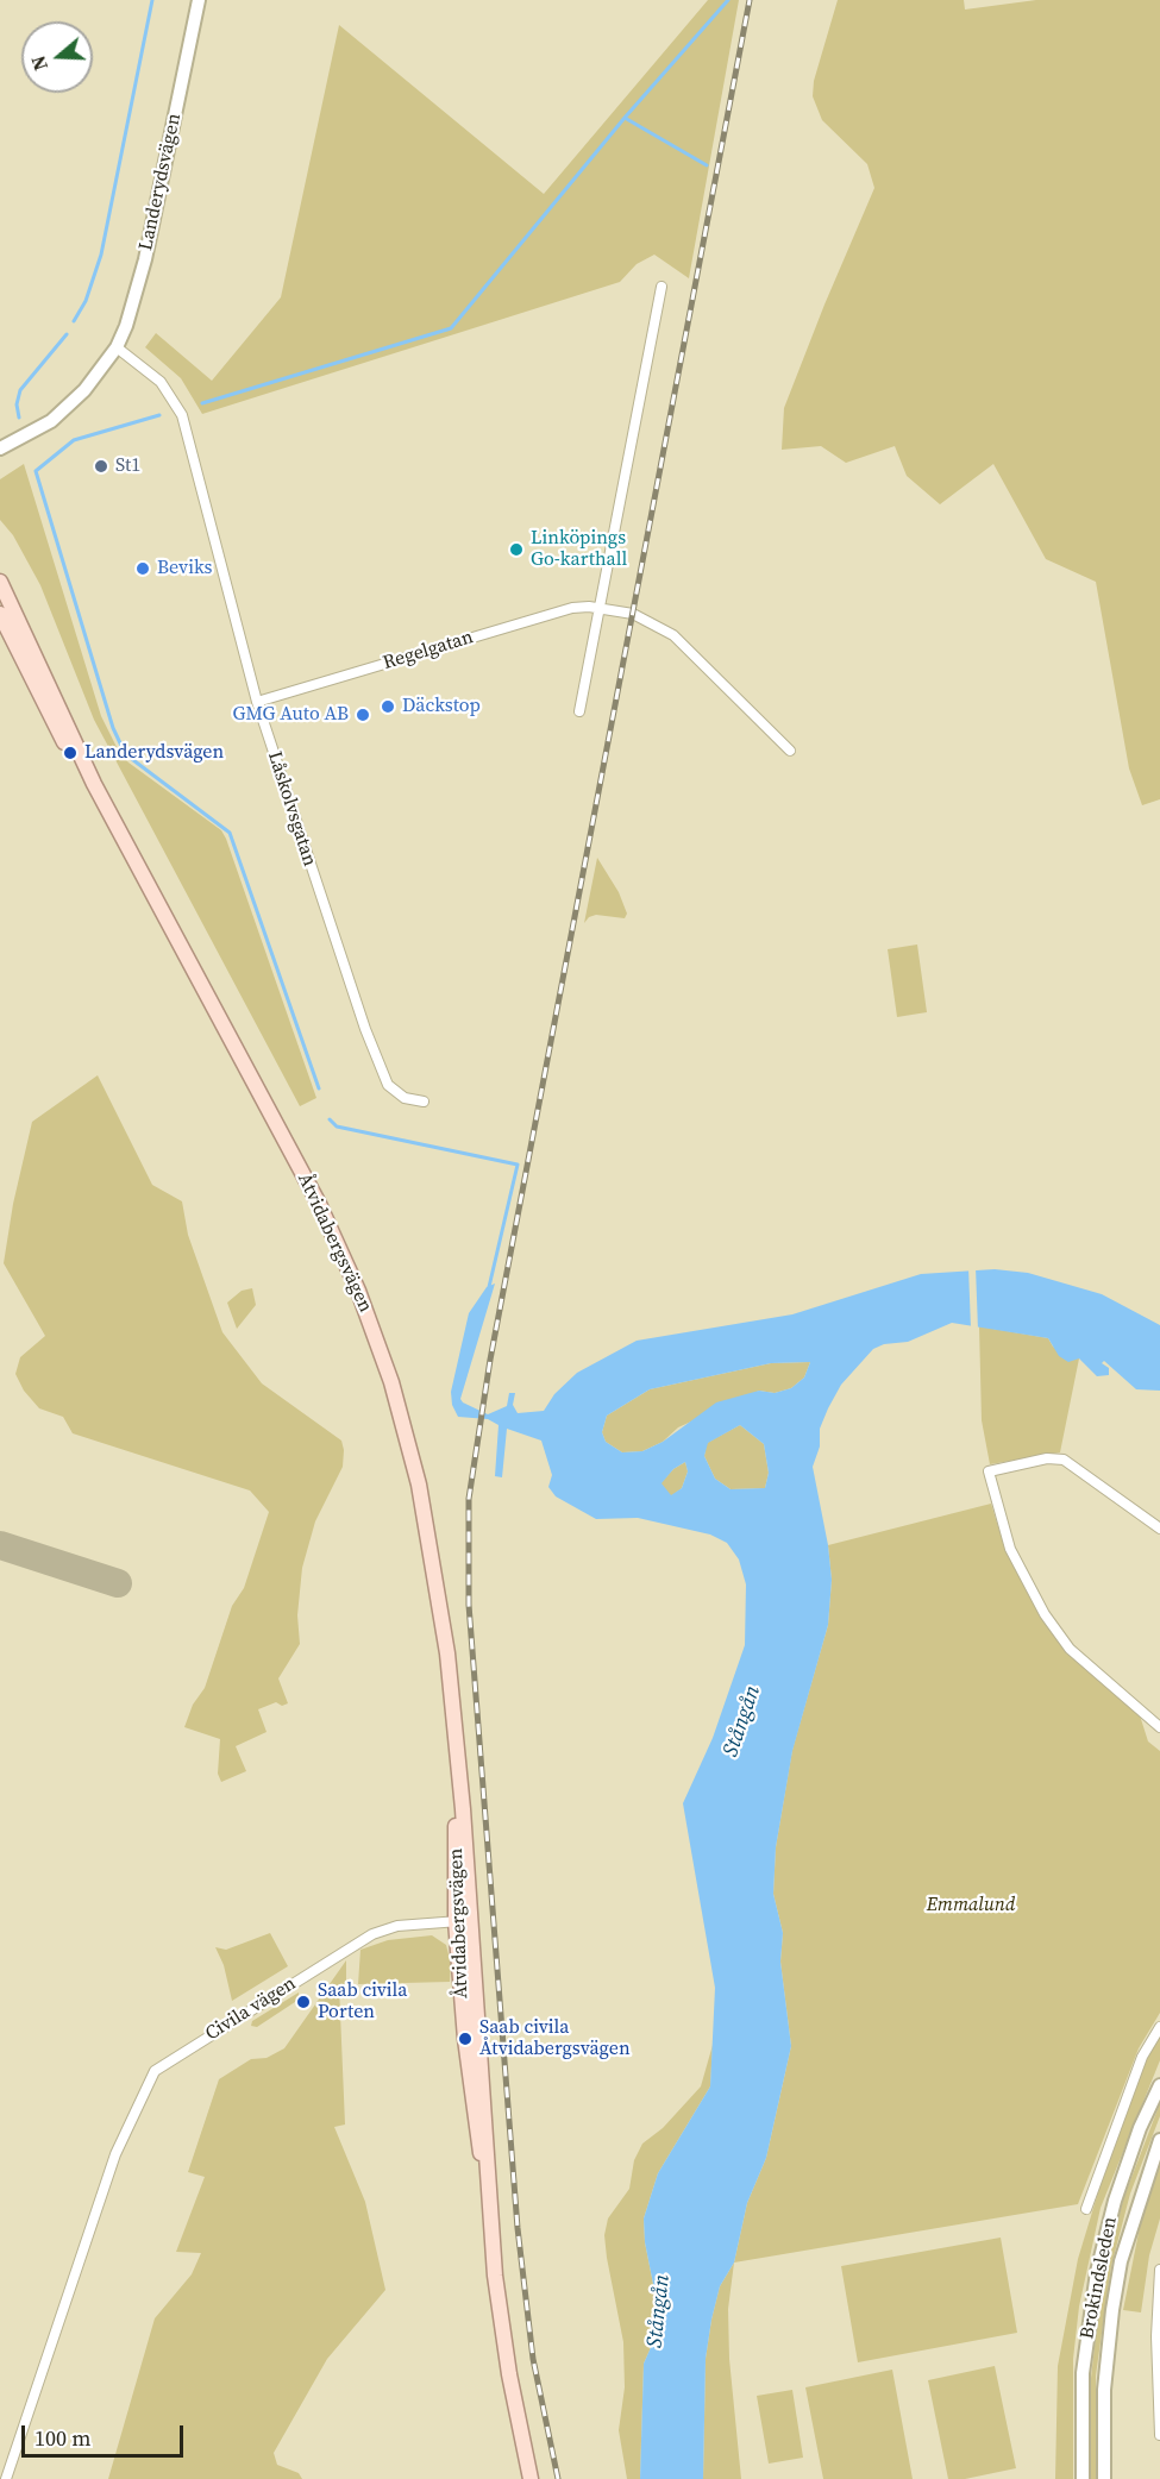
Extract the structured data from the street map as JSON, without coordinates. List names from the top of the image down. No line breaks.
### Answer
{"streets":{"main road":["Landerydsvägen","Åtvidabergsvägen","Brokindsleden"],"street":["Regelgatan","Låskolvsgatan","Civila vägen"]},"crossings":[["Landerydsvägen","Låskolvsgatan"],["Regelgatan","Låskolvsgatan"],["Åtvidabergsvägen","Civila vägen"]],"water":["Stångån"],"parks":["Emmalund"],"places":["St1","Linköpings Go-karthall","Beviks","Däckstop","GMG Auto AB","Landerydsvägen","Saab civila Porten","Saab civila Åtvidabergsvägen"],"scale_bar":"100 m","north":"left"}
